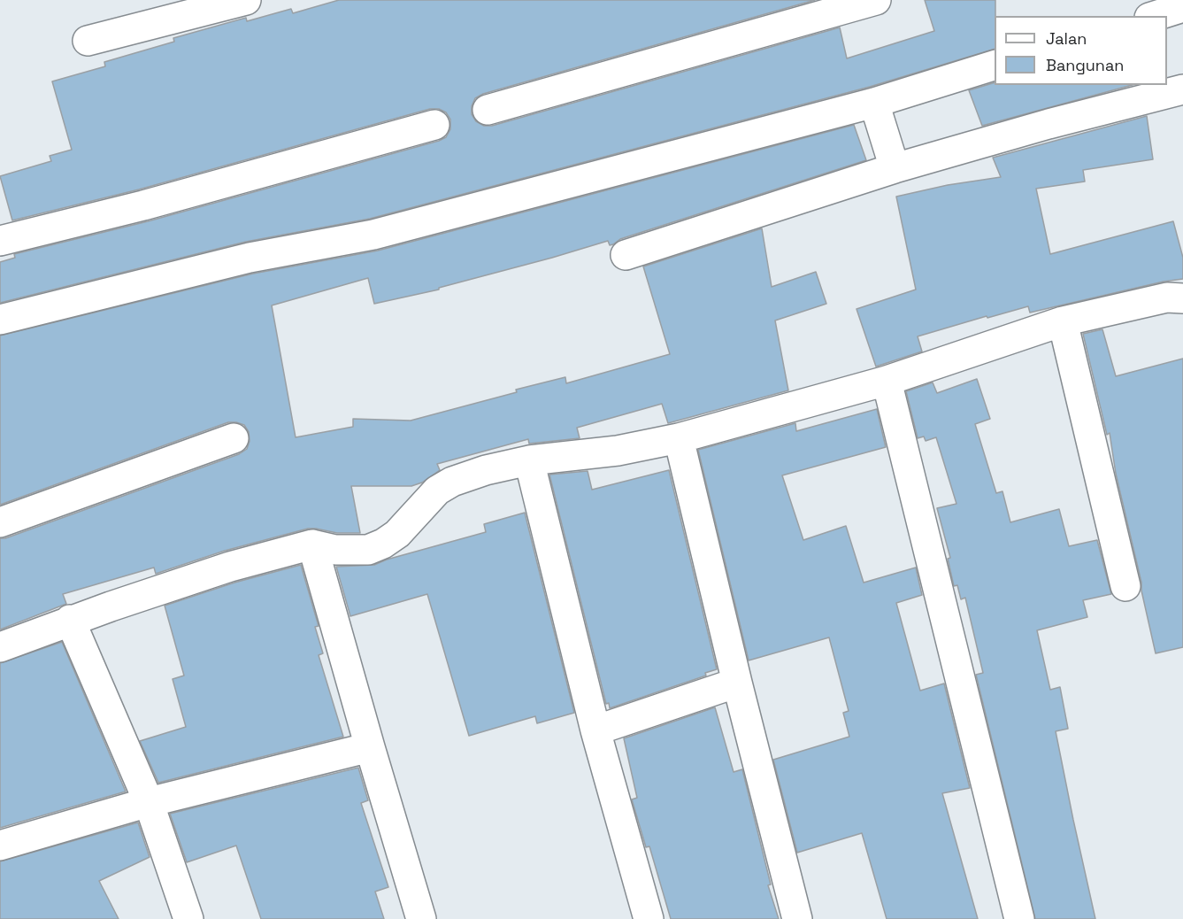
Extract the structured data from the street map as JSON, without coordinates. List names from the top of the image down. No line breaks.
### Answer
{"legend":["Jalan","Bangunan"]}
